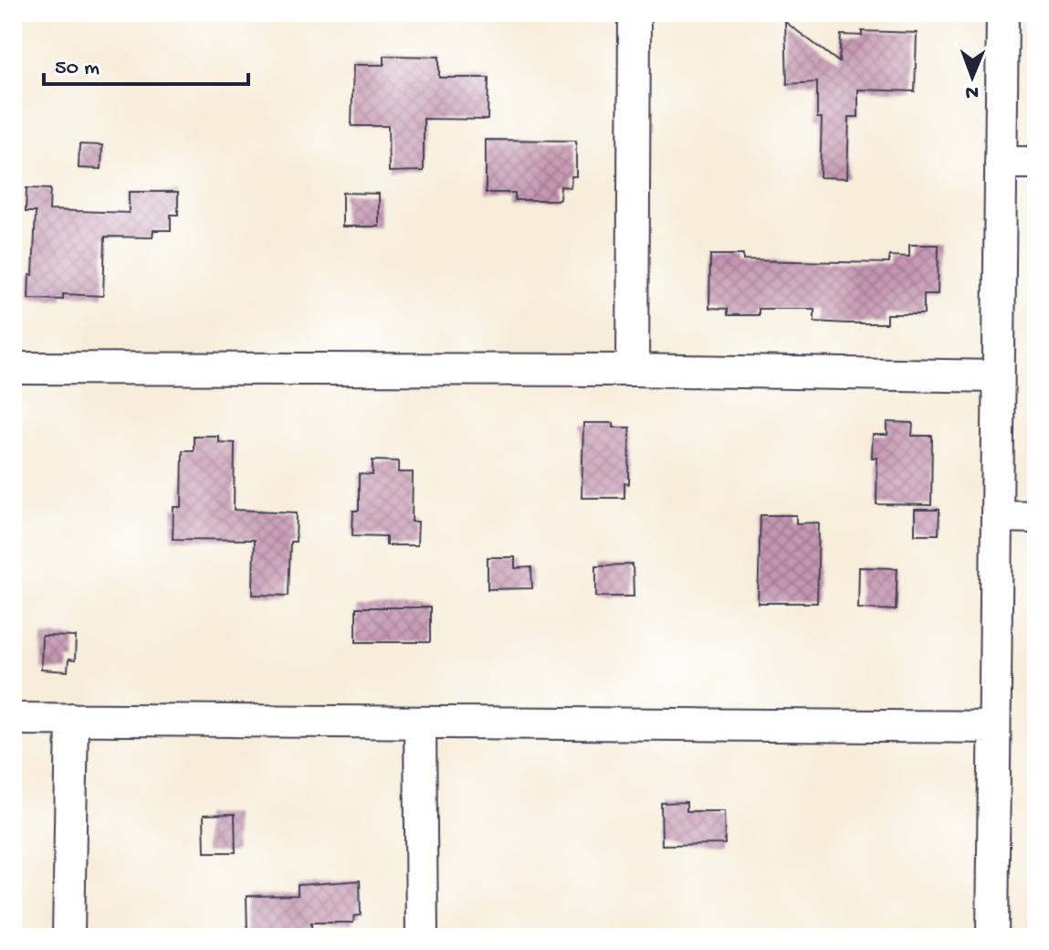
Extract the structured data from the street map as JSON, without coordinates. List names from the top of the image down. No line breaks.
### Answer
{"scale_bar":"50 m","north":"bottom"}
